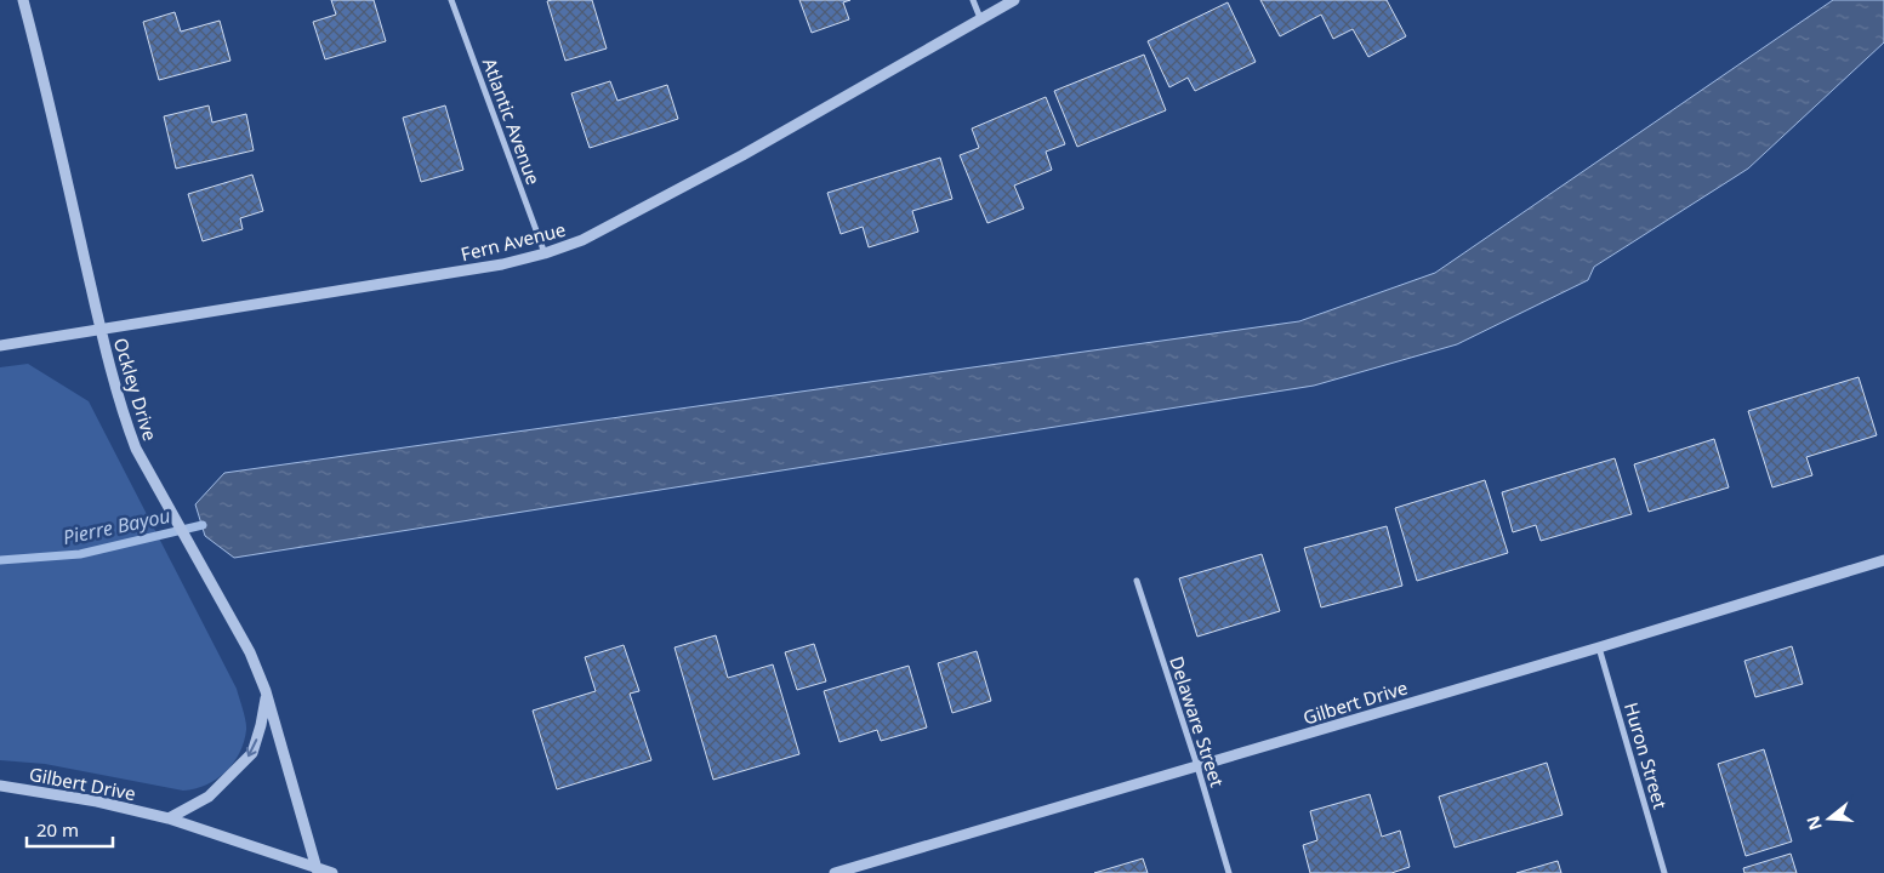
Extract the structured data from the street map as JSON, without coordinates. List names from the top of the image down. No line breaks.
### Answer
{"streets":{"street":["Atlantic Avenue","Fern Avenue","Ockley Drive","Gilbert Drive","Delaware Street","Huron Street"]},"crossings":[["Atlantic Avenue","Fern Avenue"],["Fern Avenue","Ockley Drive"],["Ockley Drive","Gilbert Drive"],["Gilbert Drive","Delaware Street"],["Gilbert Drive","Huron Street"]],"water":["Pierre Bayou"],"scale_bar":"20 m","north":"left"}
